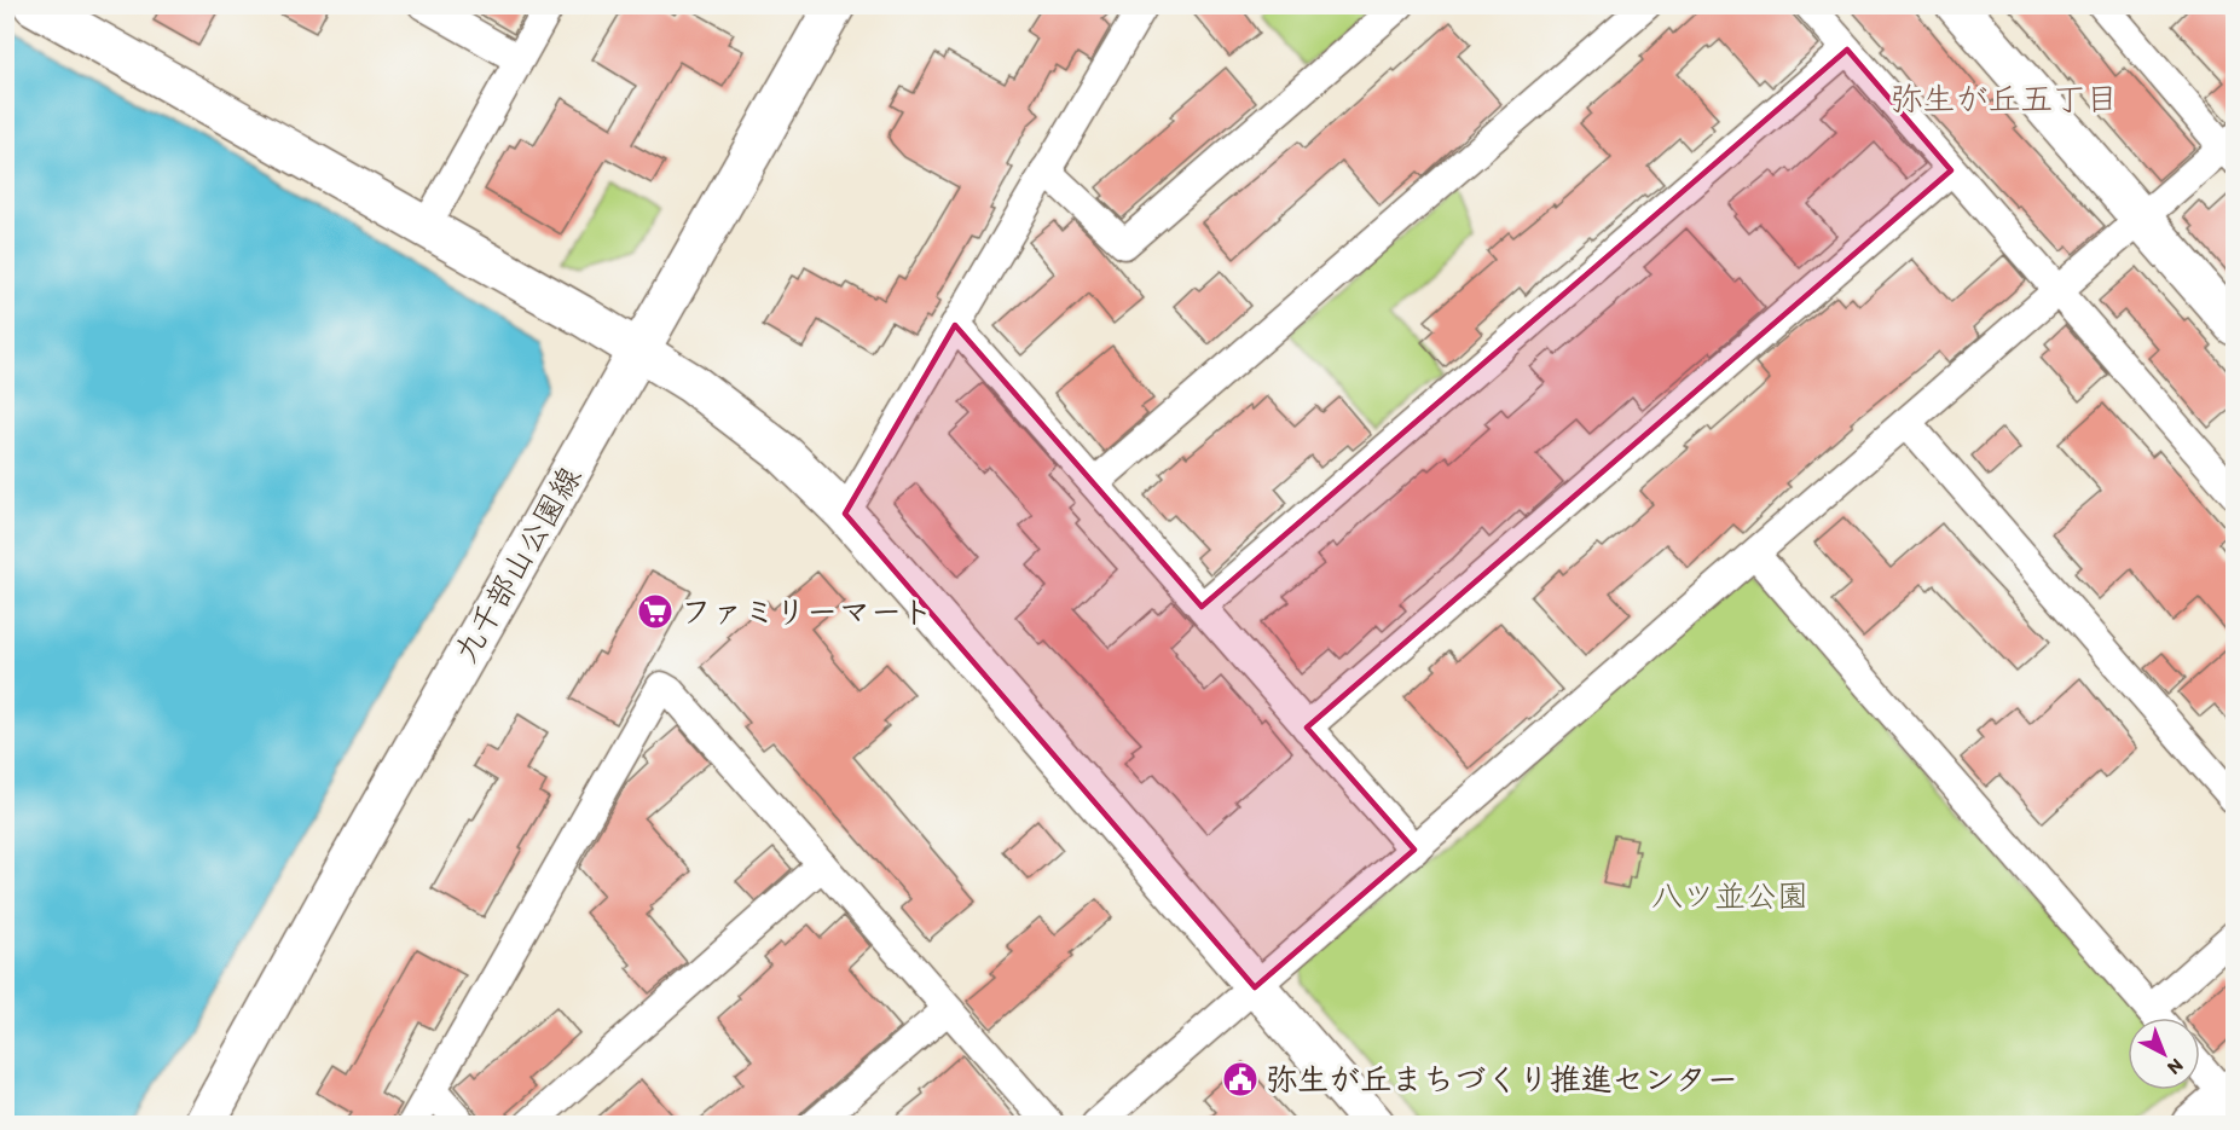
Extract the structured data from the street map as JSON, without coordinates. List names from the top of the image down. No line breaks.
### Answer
{"streets":{"street":["九千部山公園線"]},"districts":["弥生が丘五丁目"],"parks":["八ツ並公園"],"places":{"supermarket":["ファミリーマート"],"public building":["弥生が丘まちづくり推進センター"]},"north":"bottom right"}
